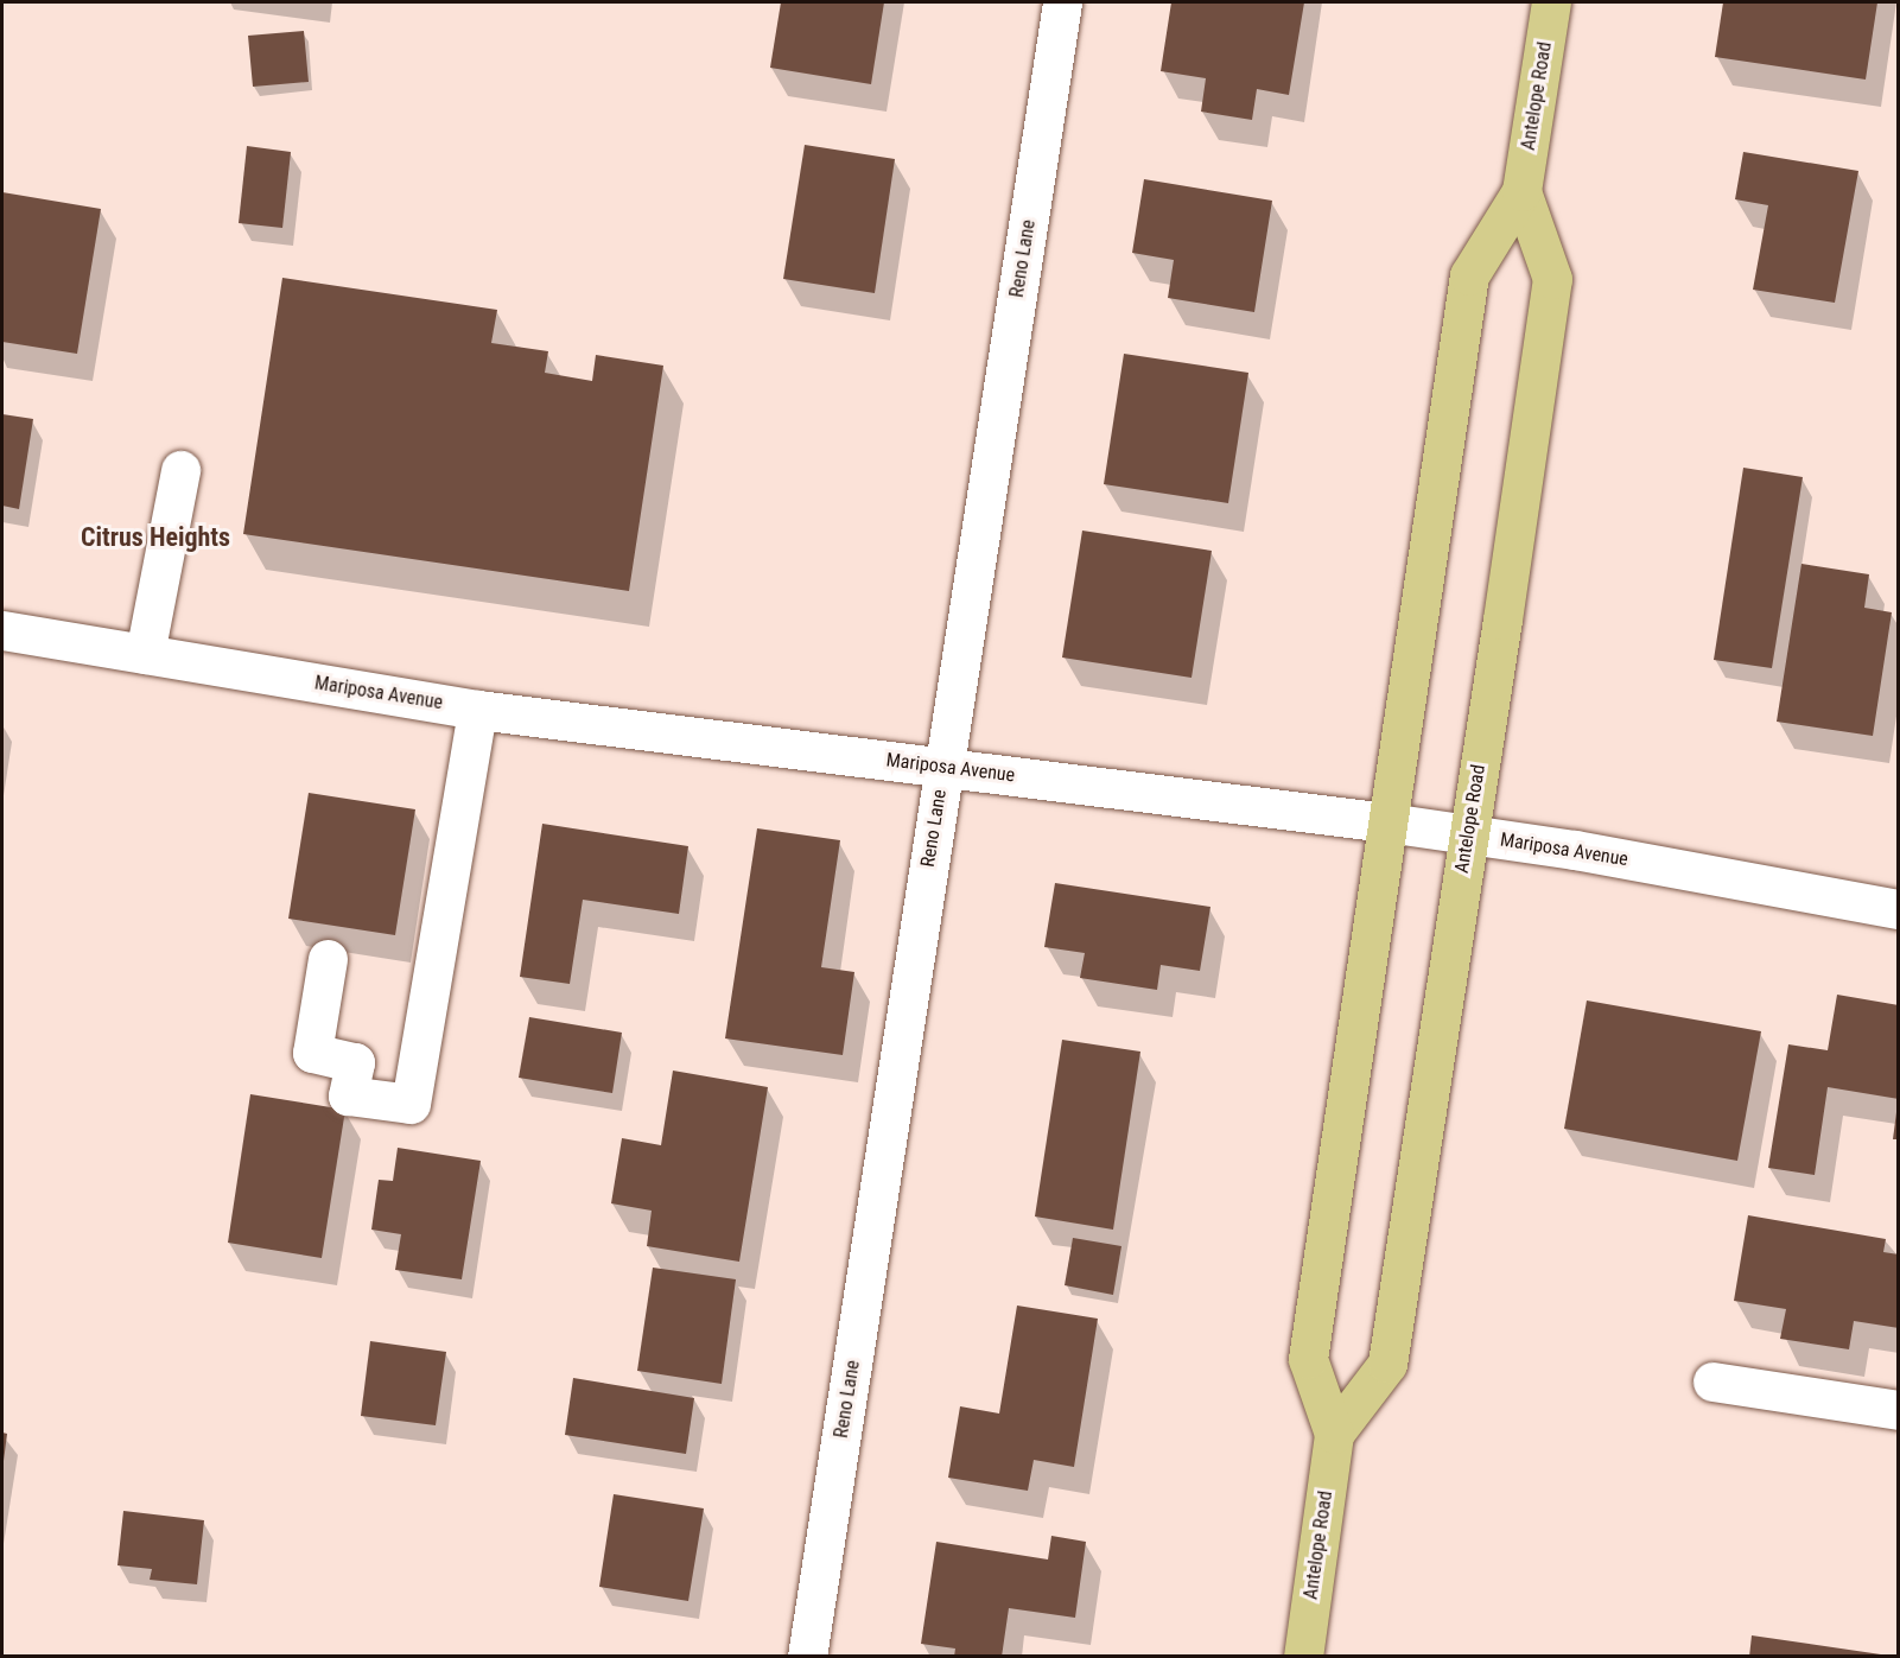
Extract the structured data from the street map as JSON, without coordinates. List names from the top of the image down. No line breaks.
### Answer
{"streets":{"main road":["Antelope Road"],"street":["Reno Lane","Mariposa Avenue"]},"crossings":[["Antelope Road","Mariposa Avenue"],["Reno Lane","Mariposa Avenue"]],"districts":["Citrus Heights"]}
